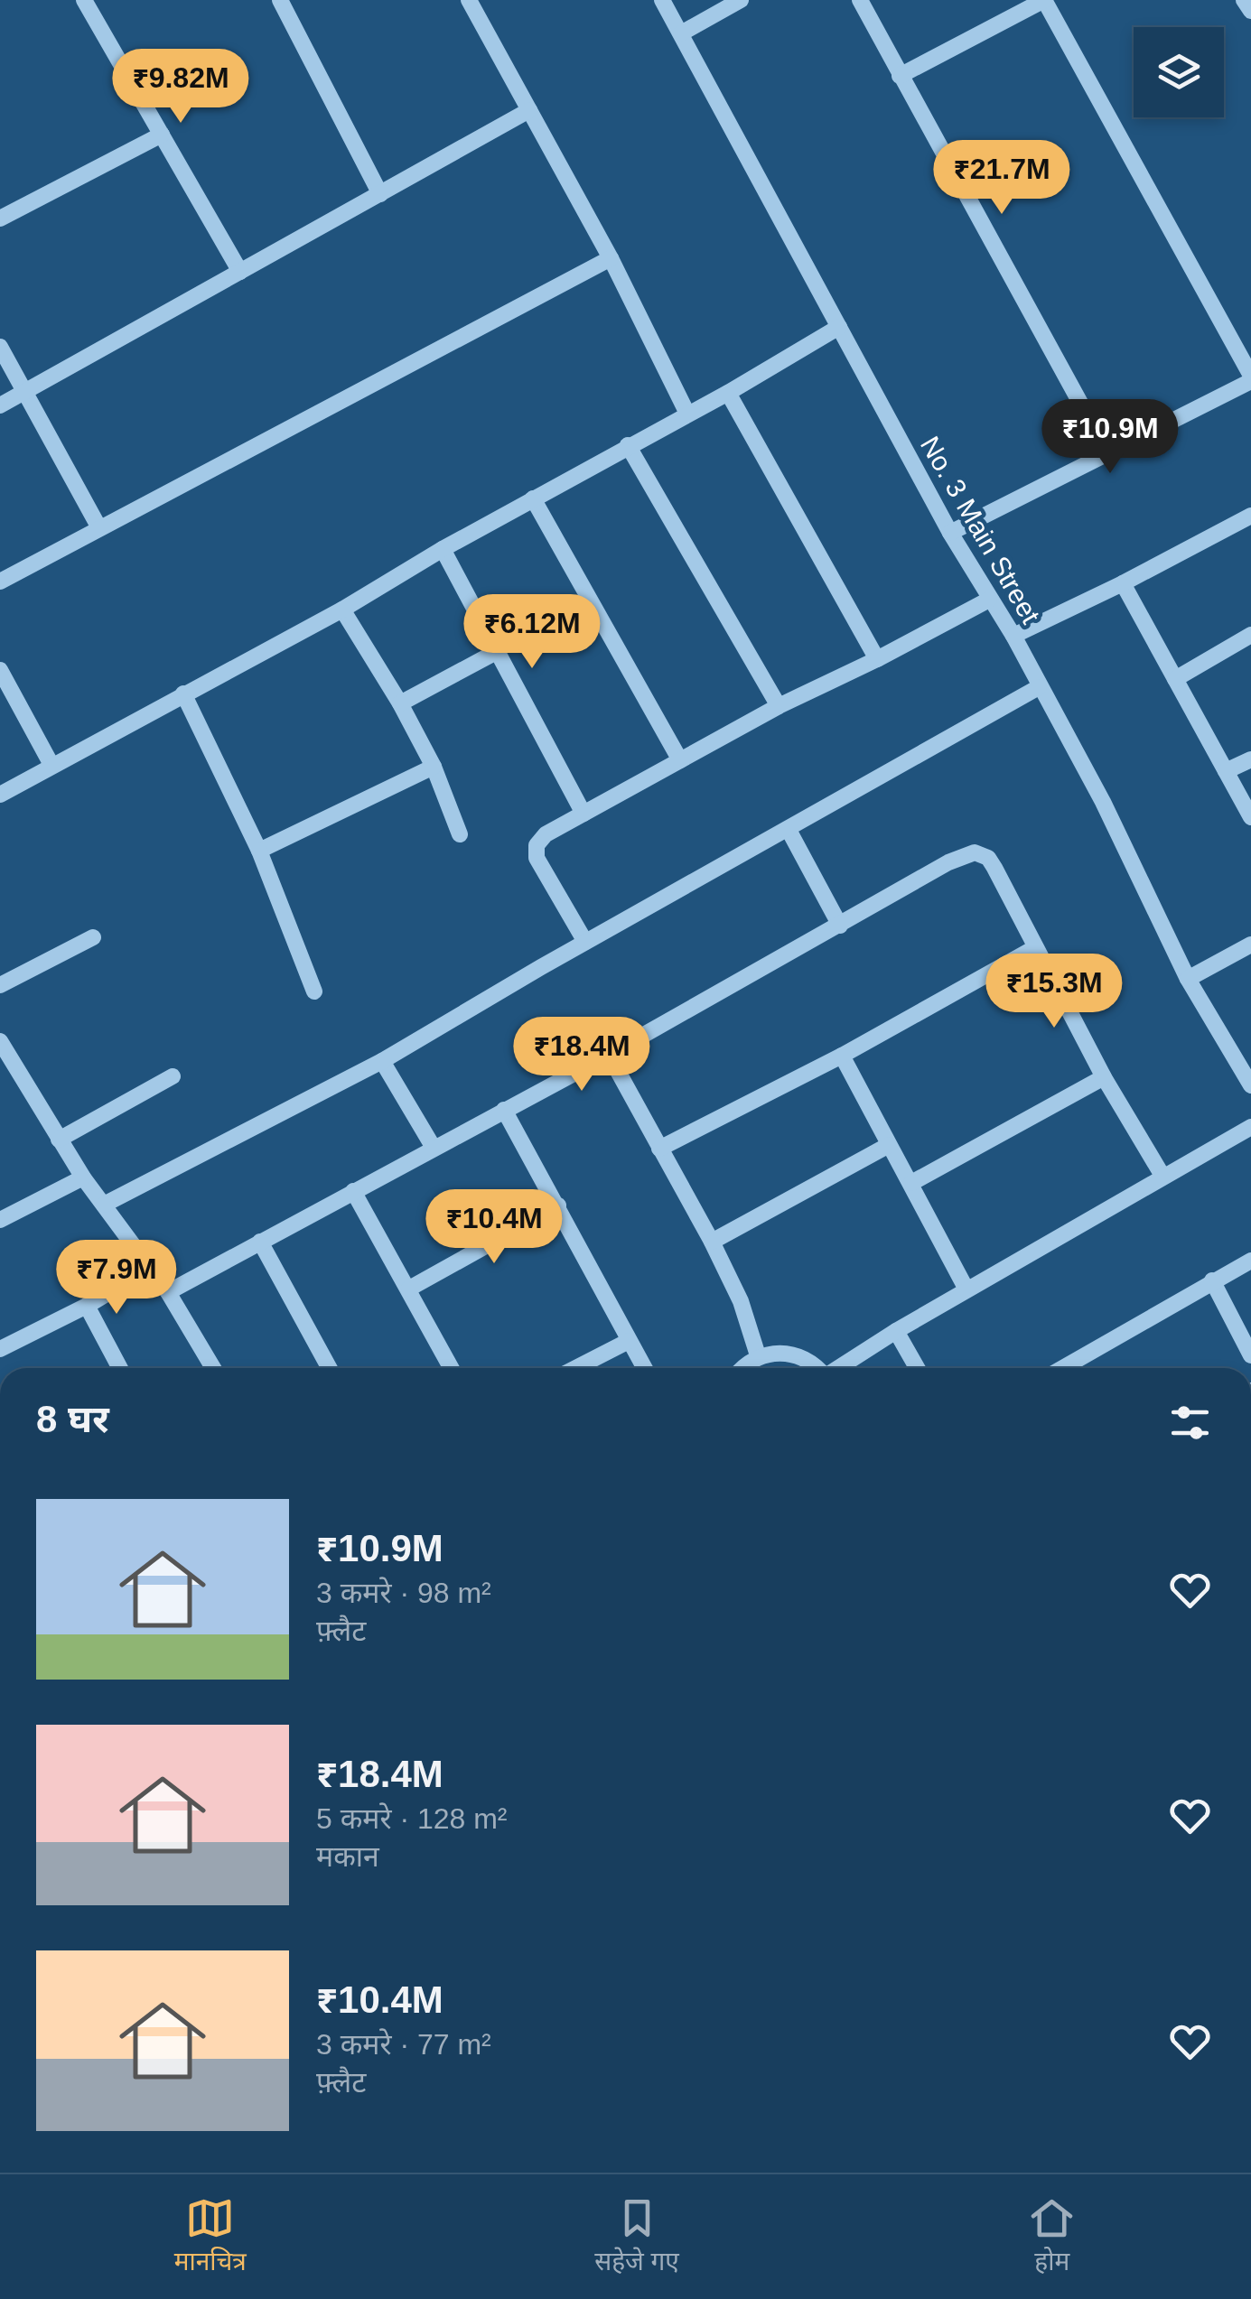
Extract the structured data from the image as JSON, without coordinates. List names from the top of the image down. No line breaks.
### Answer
{"streets":{"street":["No. 3 Main Street"]},"page":{"price":["₹9.82M","₹21.7M","₹10.9M","₹6.12M","₹15.3M","₹18.4M","₹10.4M","₹7.9M"],"heading":"8 घर","list":[{"name":"₹10.9M","note":"3 कमरे · 98 m² · फ़्लैट"},{"name":"₹18.4M","note":"5 कमरे · 128 m² · मकान"},{"name":"₹10.4M","note":"3 कमरे · 77 m² · फ़्लैट"}],"tabs":["मानचित्र","सहेजे गए","होम"]}}
